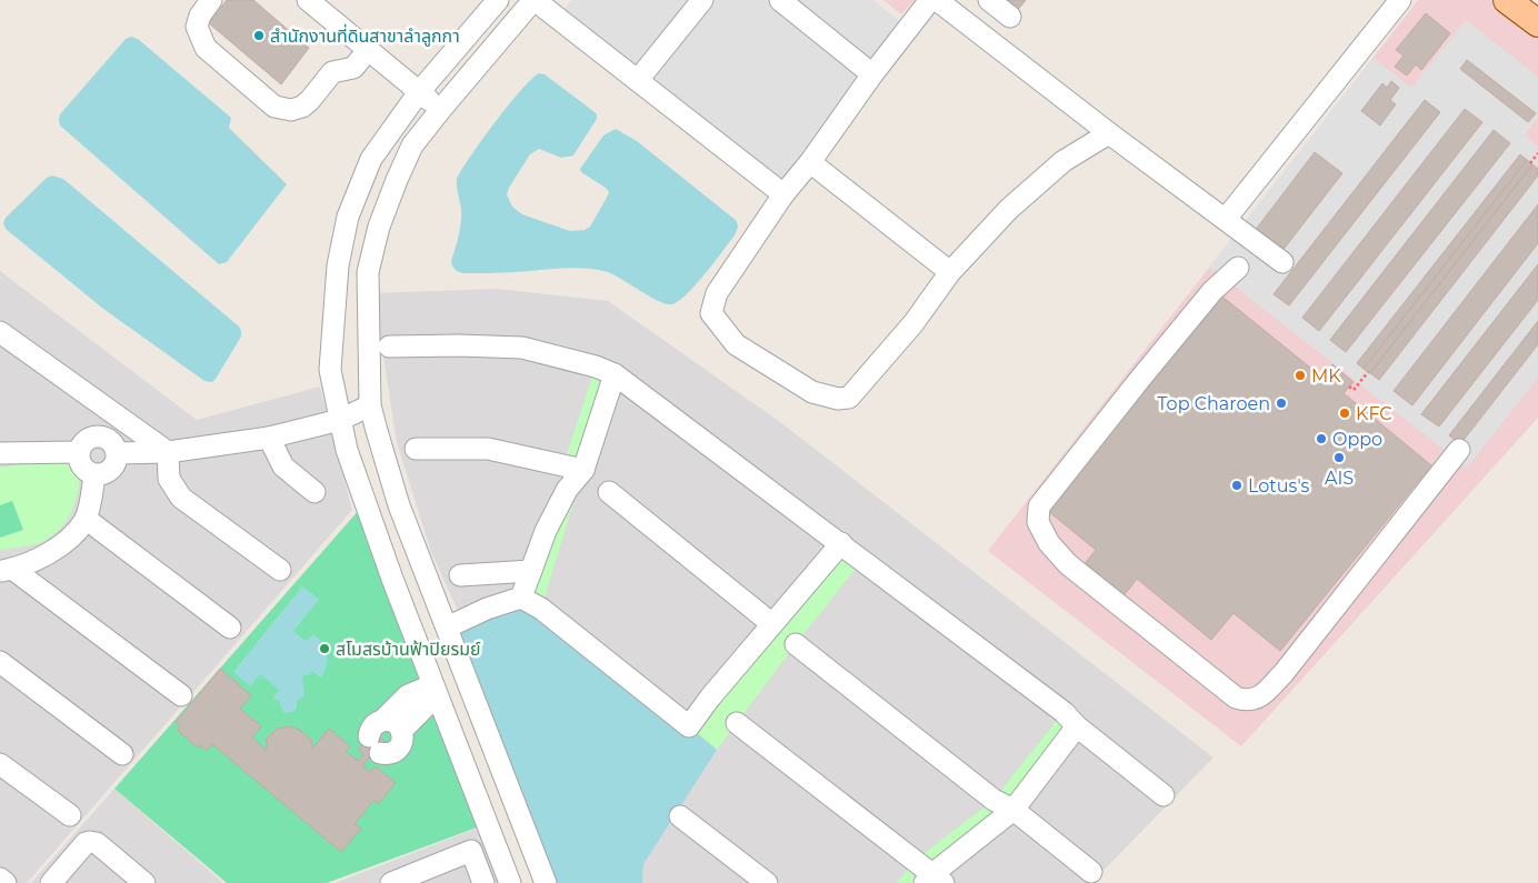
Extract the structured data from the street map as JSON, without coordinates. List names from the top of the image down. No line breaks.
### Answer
{"places":["สำนักงานที่ดินสาขาลำลูกกา","MK","Top Charoen","KFC","Oppo","AIS","Lotus's","สโมสรบ้านฟ้าปิยรมย์"]}
